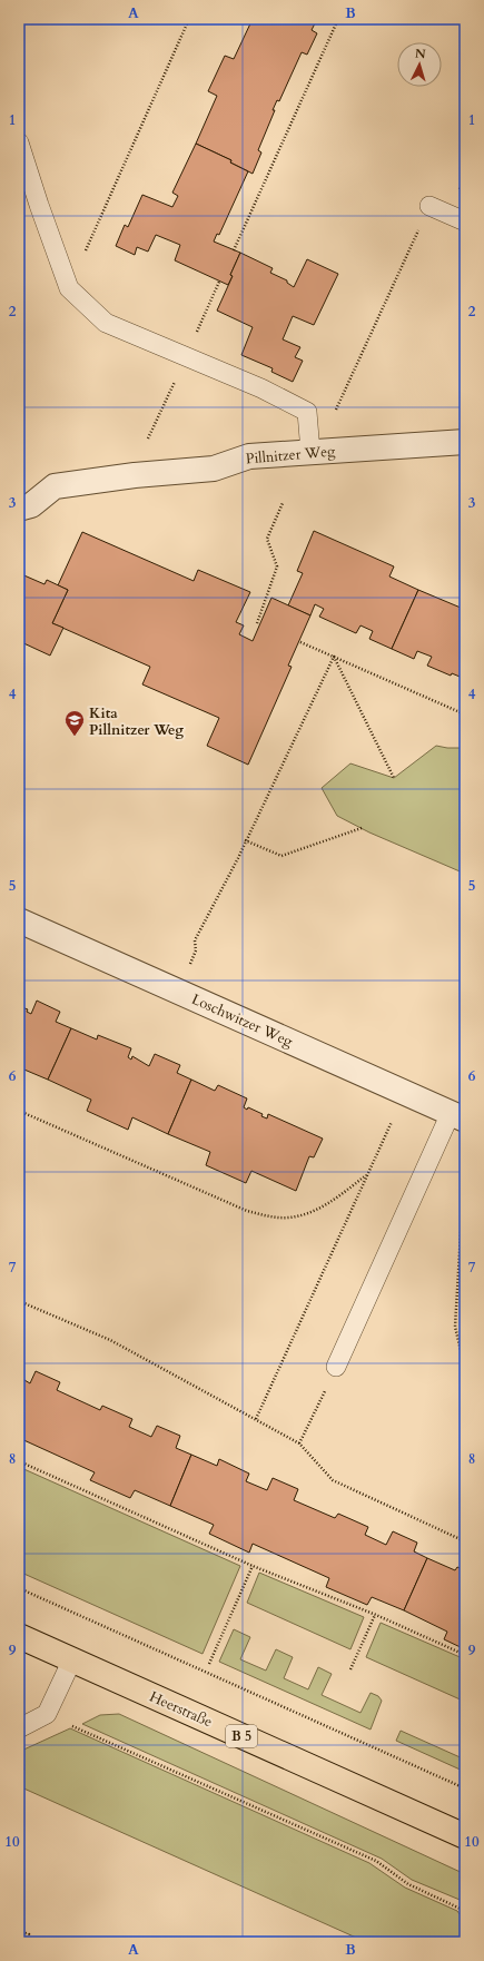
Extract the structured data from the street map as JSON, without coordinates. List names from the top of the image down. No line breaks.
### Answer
{"streets":{"main road":["Heerstraße","B 5"],"street":["Pillnitzer Weg","Loschwitzer Weg"]},"places":{"school or university":["Kita Pillnitzer Weg"]},"north":"top","grid":{"columns":["A","B"],"rows":["1","2","3","4","5","6","7","8","9","10"]}}
